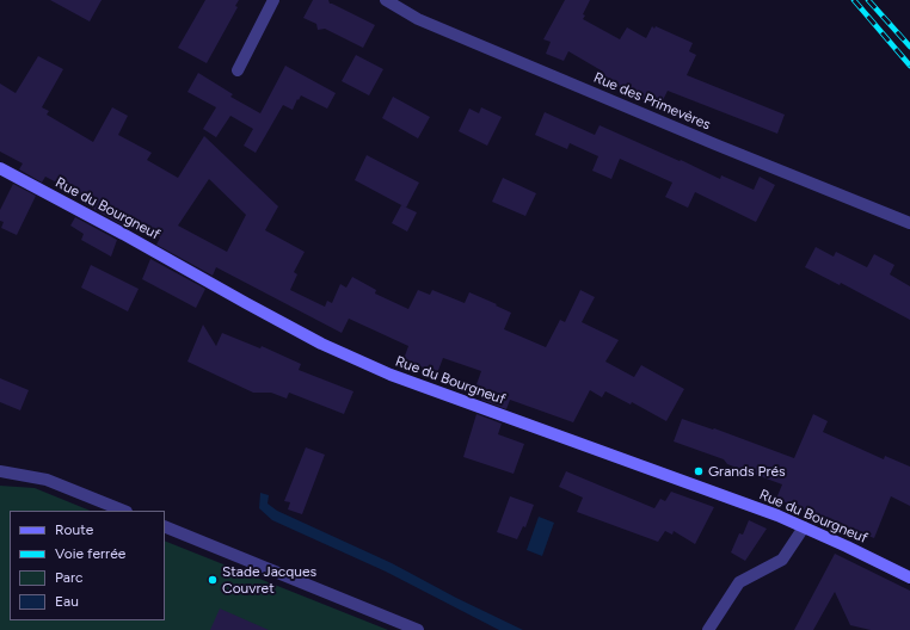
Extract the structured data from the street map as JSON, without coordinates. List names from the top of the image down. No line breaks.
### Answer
{"streets":{"main road":["Rue du Bourgneuf"],"street":["Rue des Primevères"]},"places":["Grands Prés","Stade Jacques Couvret"],"legend":["Route","Voie ferrée","Parc","Eau"]}
